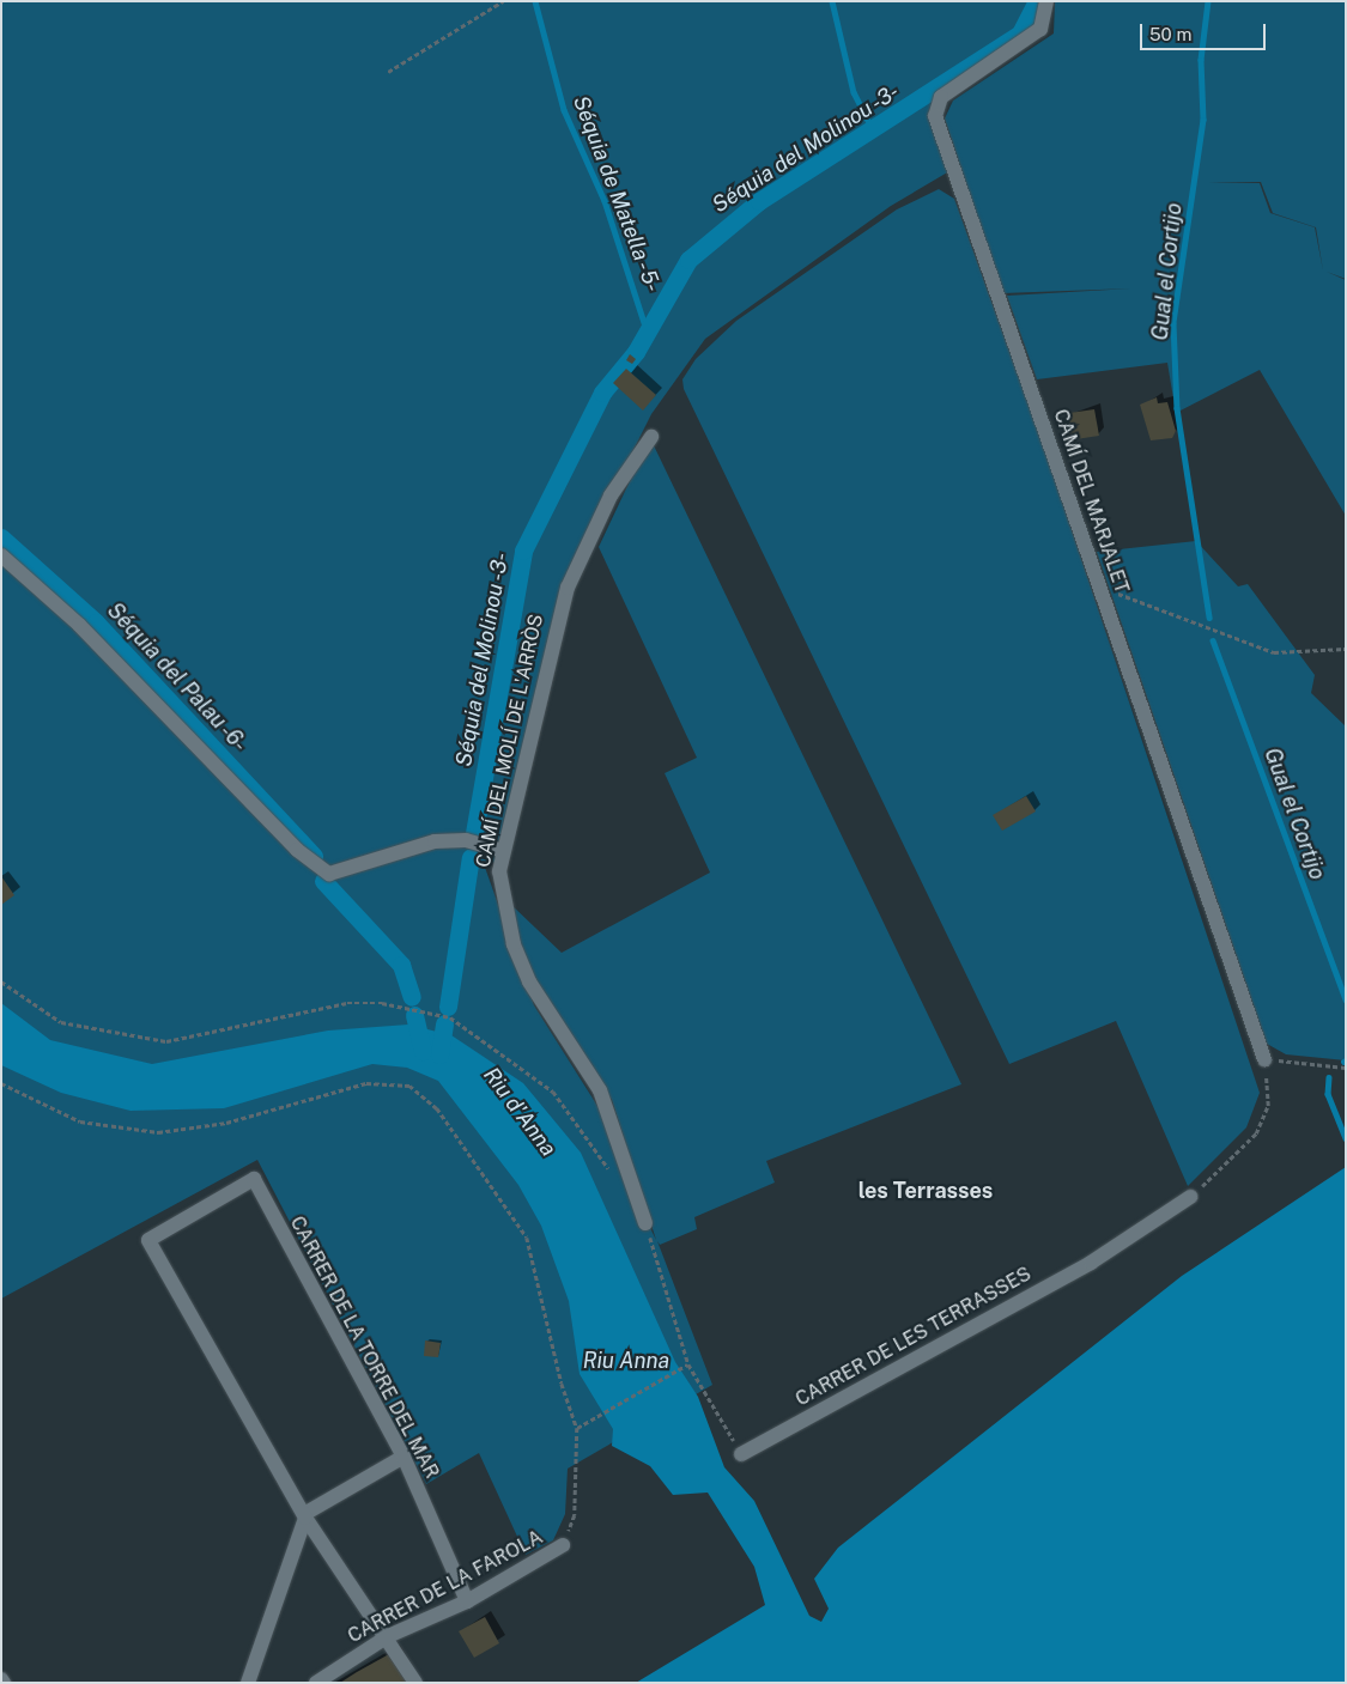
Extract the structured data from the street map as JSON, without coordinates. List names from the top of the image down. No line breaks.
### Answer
{"streets":{"street":["CAMÍ DEL MARJALET","CAMÍ DEL MOLÍ DE L'ARRÒS","CARRER DE LES TERRASSES","CARRER DE LA TORRE DEL MAR","CARRER DE LA FAROLA"]},"crossings":[["CARRER DE LA TORRE DEL MAR","CARRER DE LA FAROLA"]],"districts":["les Terrasses"],"water":["Séquia del Molinou -3-","Séquia de Matella - 5-","Gual el Cortijo","Séquia del Palau -6-","Riu d'Anna","Riu Anna"],"scale_bar":"50 m"}
